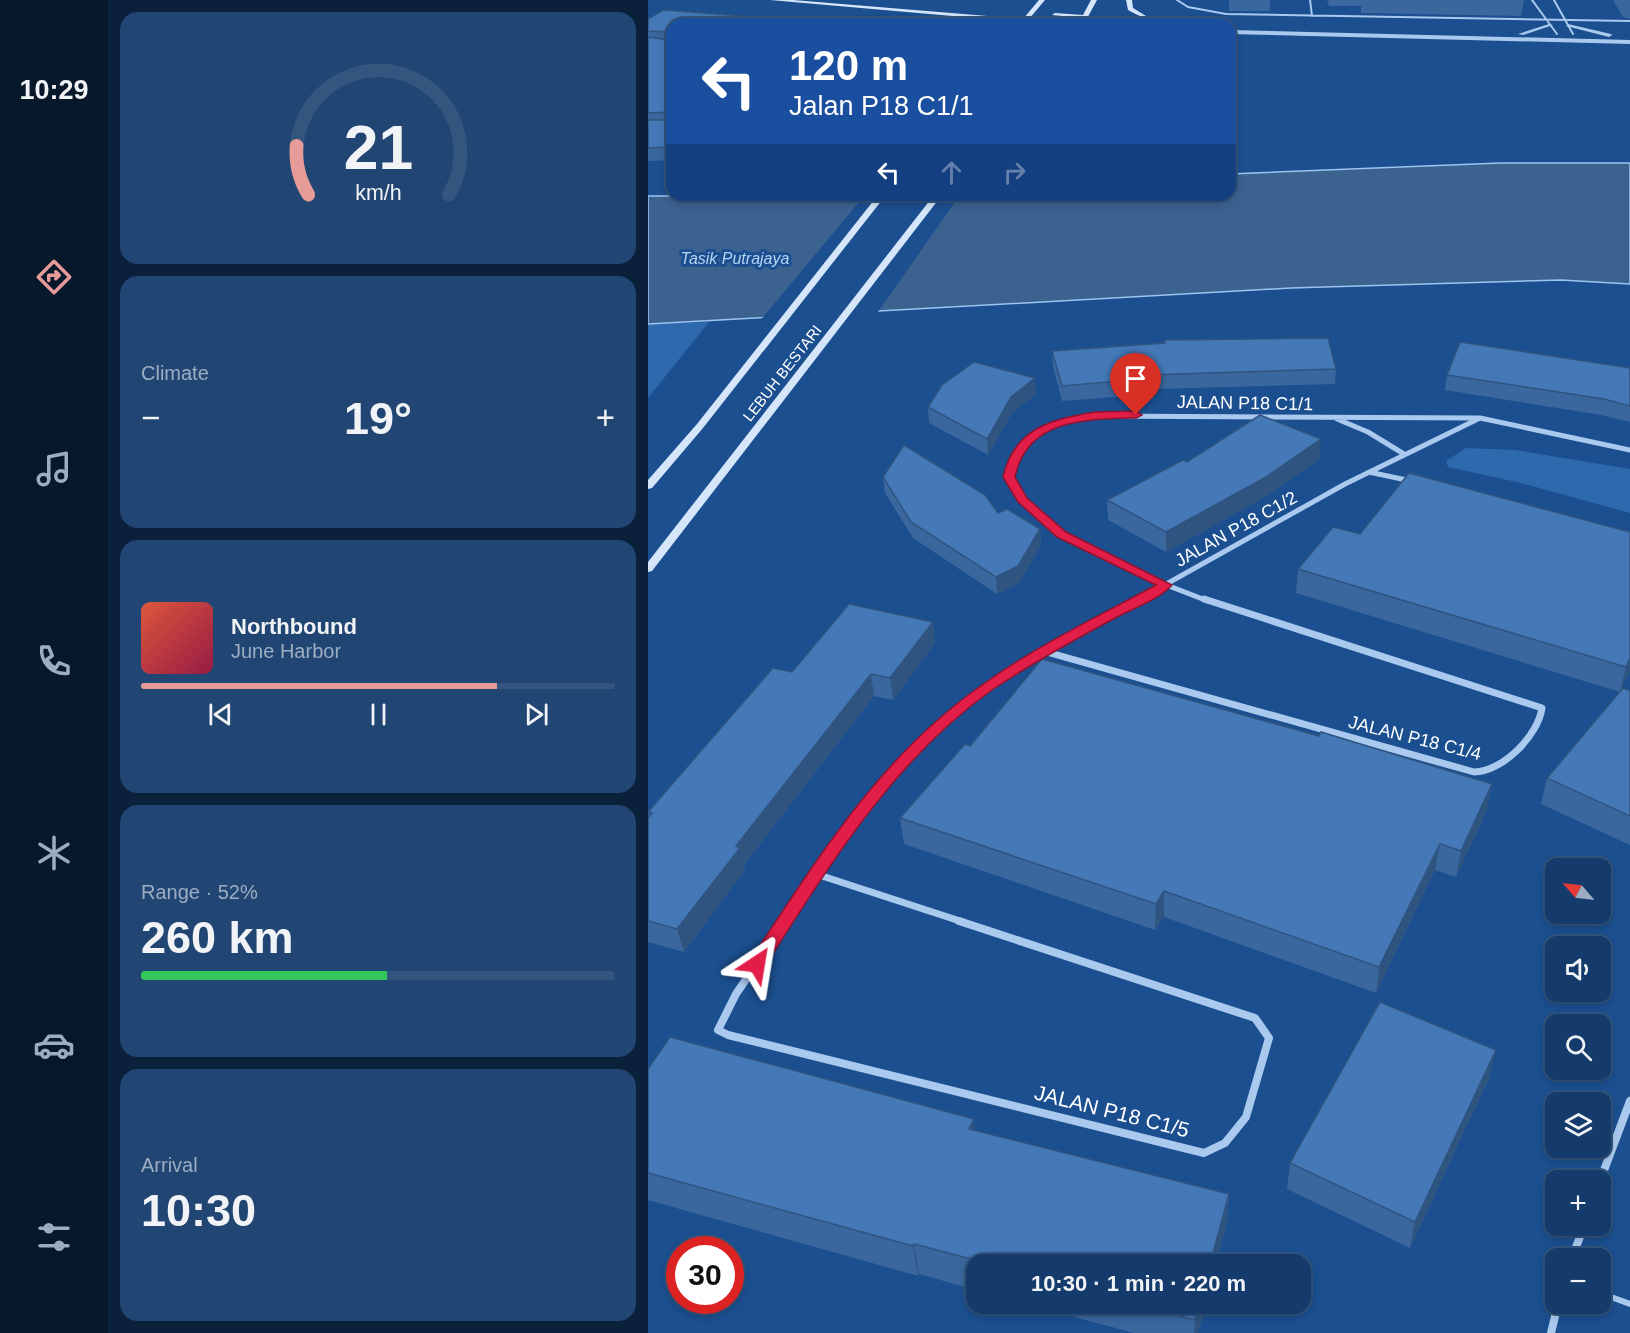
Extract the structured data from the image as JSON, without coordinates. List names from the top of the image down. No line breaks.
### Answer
{"streets":{"main road":["LEBUH BESTARI"],"street":["JALAN P18 C1/1","JALAN P18 C1/2","JALAN P18 C1/4","JALAN P18 C1/5"]},"crossings":[["JALAN P18 C1/1","JALAN P18 C1/2"],["JALAN P18 C1/1","JALAN P18 C1/4"],["JALAN P18 C1/2","JALAN P18 C1/4"],["JALAN P18 C1/2","JALAN P18 C1/5"]],"water":["Tasik Putrajaya"],"north":"top left","page":{"tabs":"10:29","turn":["120 m","Jalan P18 C1/1"],"tile":["Climate",["Range · 52%","260 km"],["Arrival","10:30"]],"heat":["−","19°","+"],"song":["Northbound","June Harbor"],"map_buttons":["+","−"],"limit":"30","trip":"10:30 · 1 min · 220 m","gauge":["21","km/h"]}}
